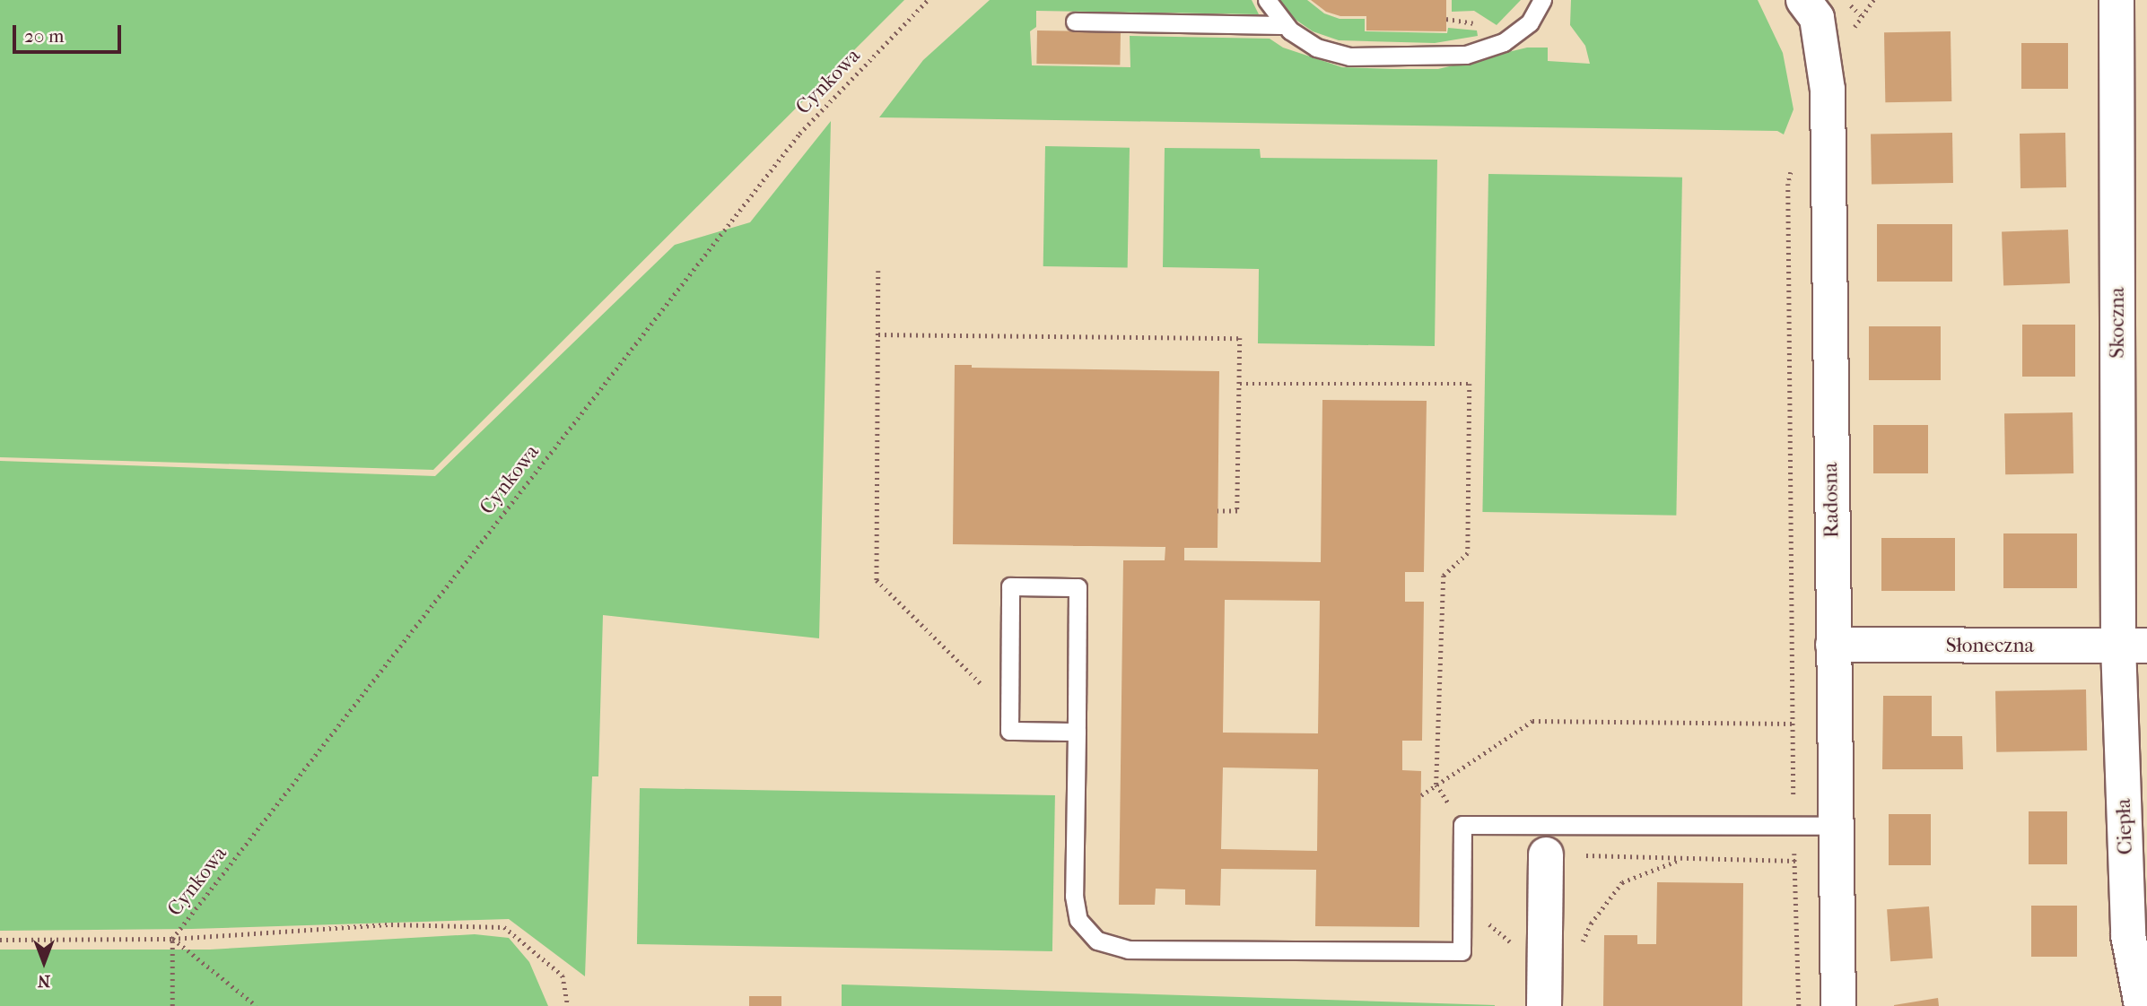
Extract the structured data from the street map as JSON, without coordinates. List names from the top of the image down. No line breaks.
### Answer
{"streets":{"street":["Skoczna","Radosna","Słoneczna","Ciepła"],"path":["Cynkowa"]},"crossings":[["Skoczna","Słoneczna"],["Skoczna","Ciepła"],["Radosna","Słoneczna"],["Słoneczna","Ciepła"]],"scale_bar":"20 m","north":"bottom"}
